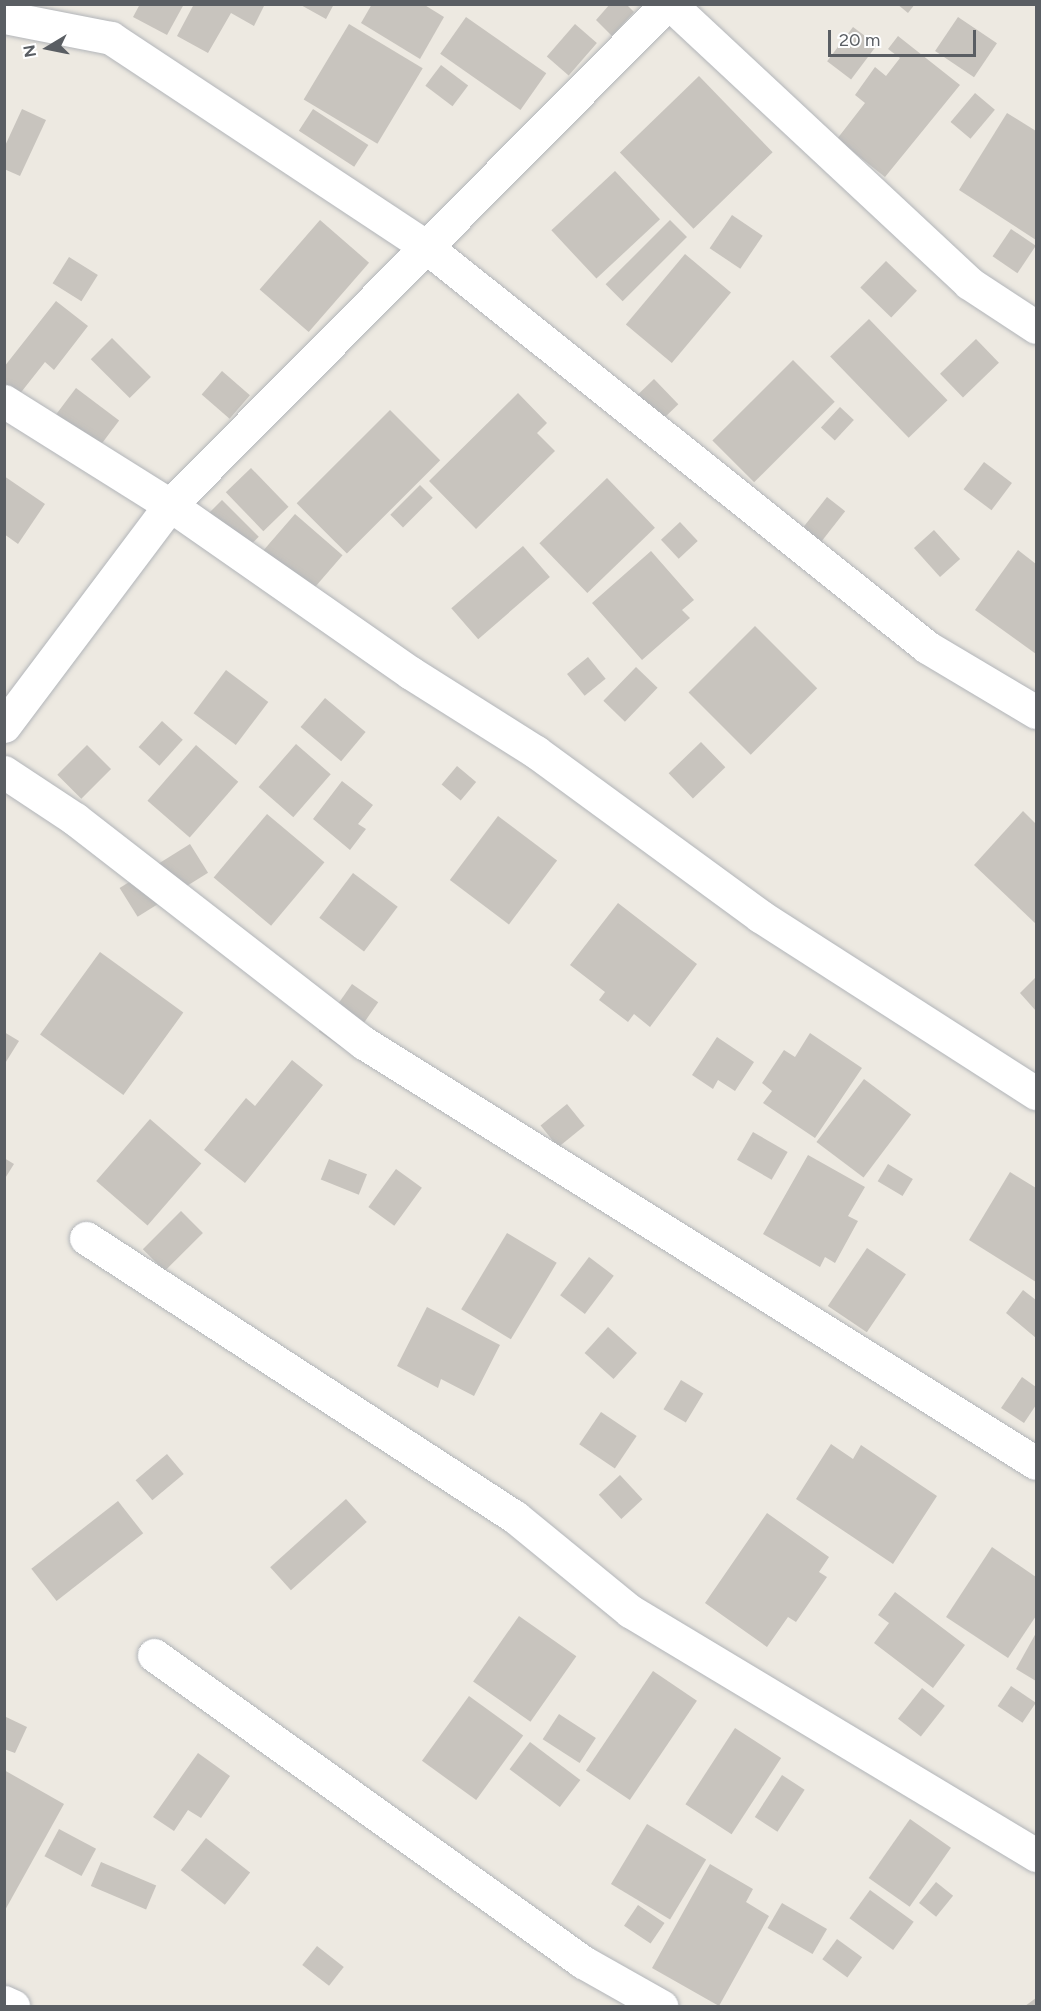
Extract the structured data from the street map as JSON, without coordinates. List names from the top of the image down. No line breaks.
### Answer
{"scale_bar":"20 m","north":"left"}
